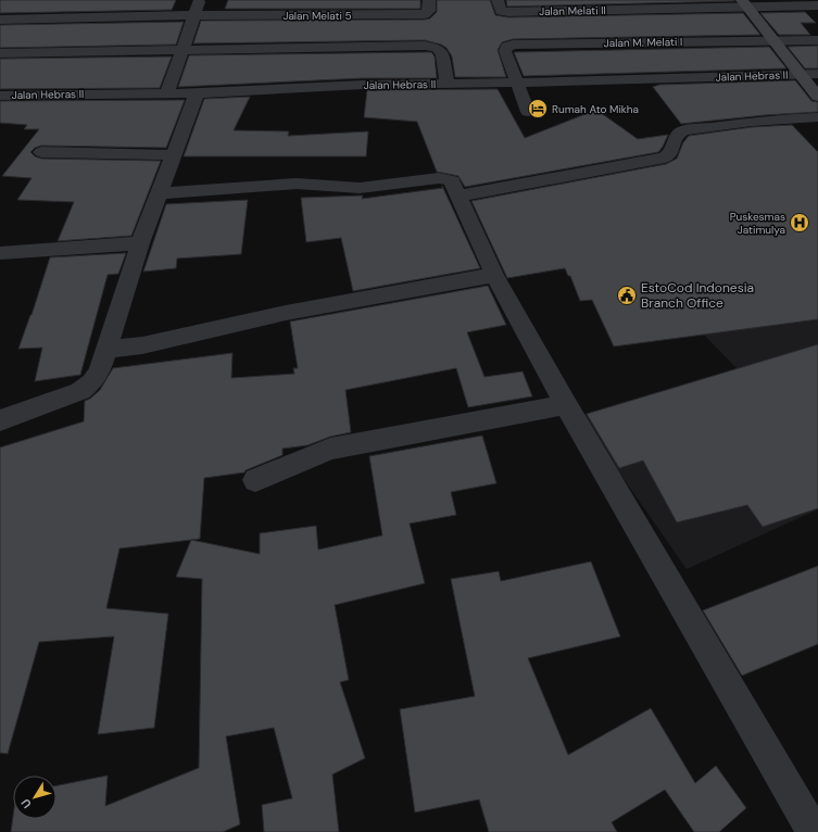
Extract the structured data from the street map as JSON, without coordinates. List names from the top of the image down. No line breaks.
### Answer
{"streets":{"street":["Jalan Melati II","Jalan Melati 5","Jalan M. Melati I","Jalan Hebras II"]},"crossings":[["Jalan M. Melati I","Jalan Hebras II"]],"places":{"hotel":["Rumah Ato Mikha"],"hospital":["Puskesmas Jatimulya"],"public building":["EstoCod Indonesia Branch Office"]},"north":"bottom left"}
